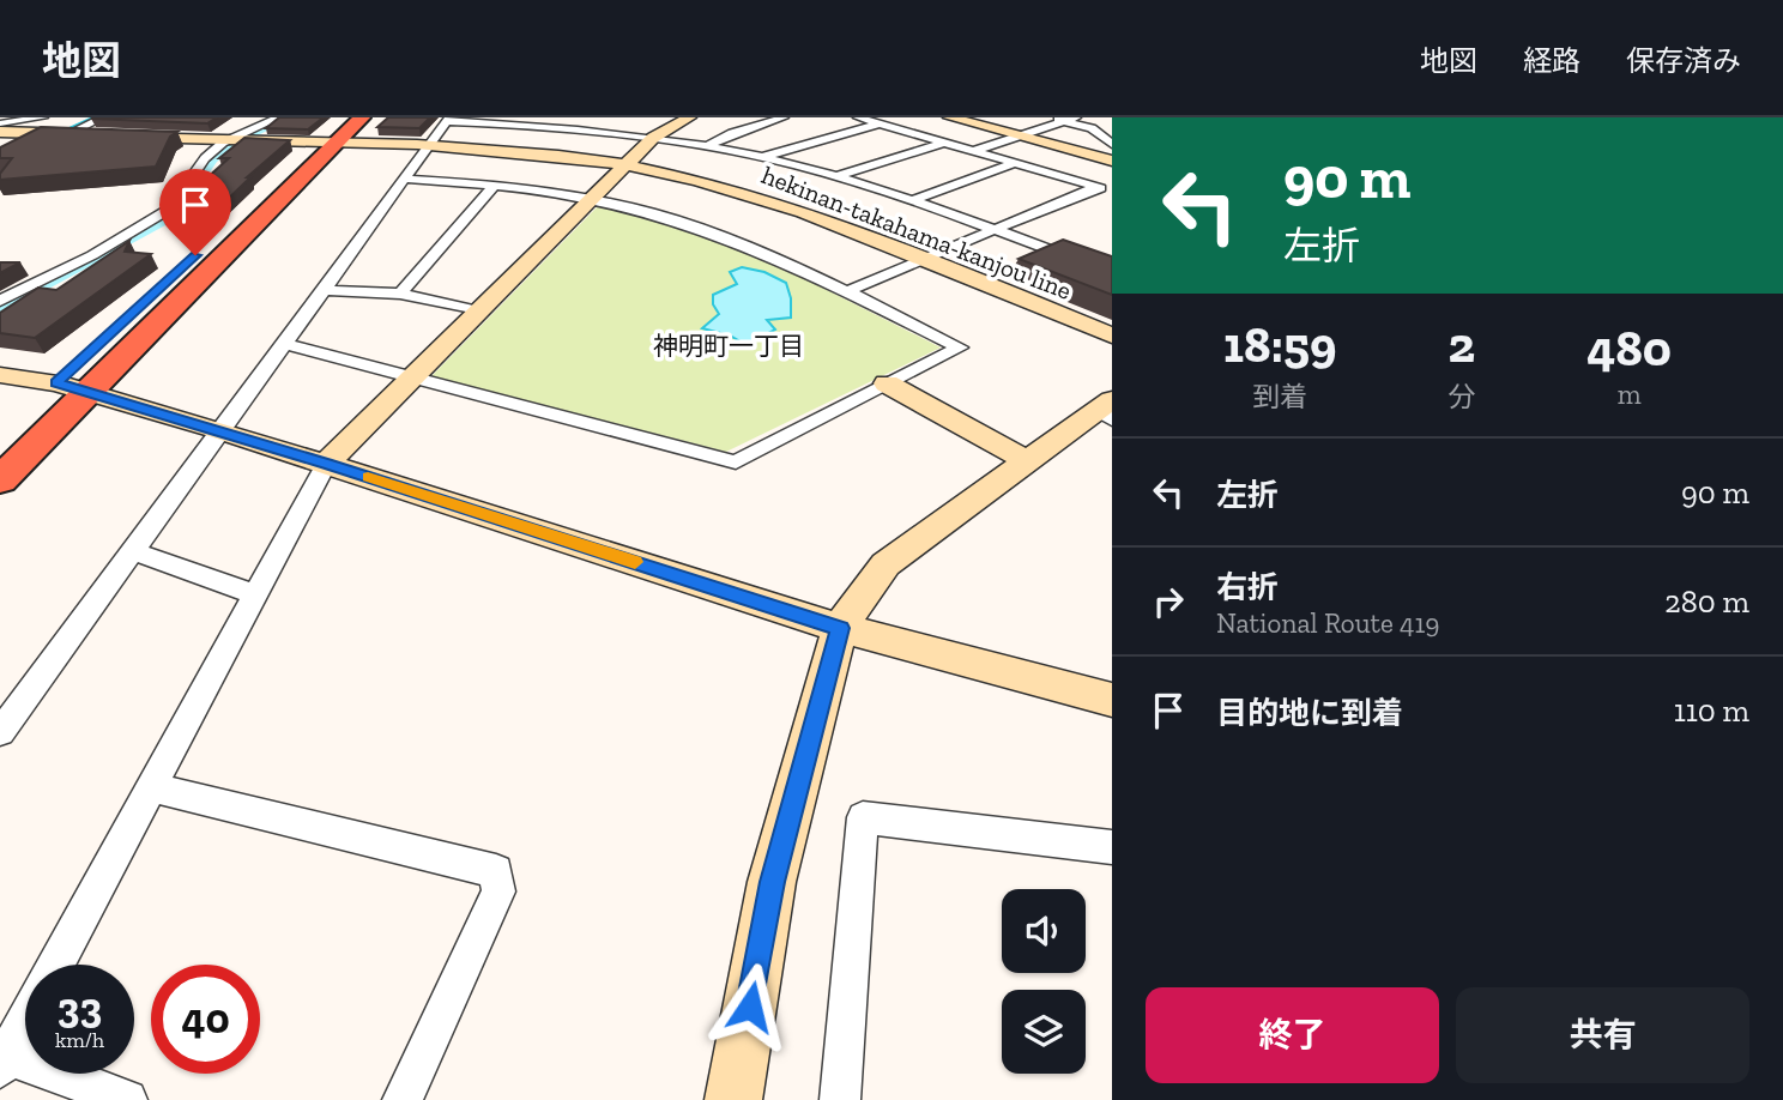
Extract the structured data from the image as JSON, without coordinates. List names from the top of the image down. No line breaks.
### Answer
{"streets":{"street":["hekinan-takahama-kanjou line"]},"districts":["神明町一丁目"],"page":{"header":"地図","nav":["地図","経路","保存済み"],"turn":["90 m","左折"],"eta":["18:59","到着","2","分","480","m"],"list":[{"name":"左折","value":"90 m"},{"name":"右折","note":"National Route 419","value":"280 m"},{"name":"目的地に到着","value":"110 m"}],"speed":"33 km/h","limit":"40","buttons":["終了","共有"]}}
